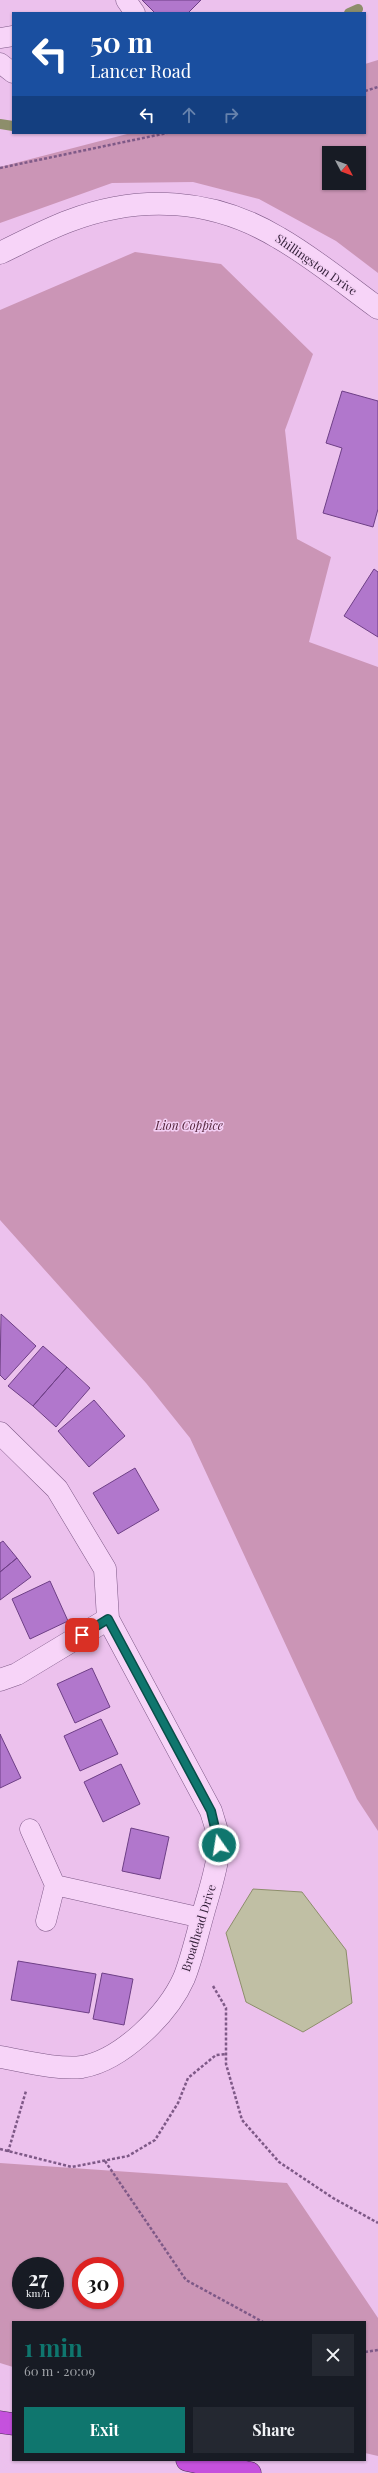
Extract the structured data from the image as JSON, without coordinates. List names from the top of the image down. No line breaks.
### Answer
{"streets":{"street":["Shillingston Drive","Broadhead Drive"]},"parks":["Lion Coppice"],"north":"bottom right","page":{"turn":["50 m","Lancer Road"],"speed":"27 km/h","limit":"30","heading":["1 min","60 m · 20:09"],"buttons":["Exit","Share"]}}
